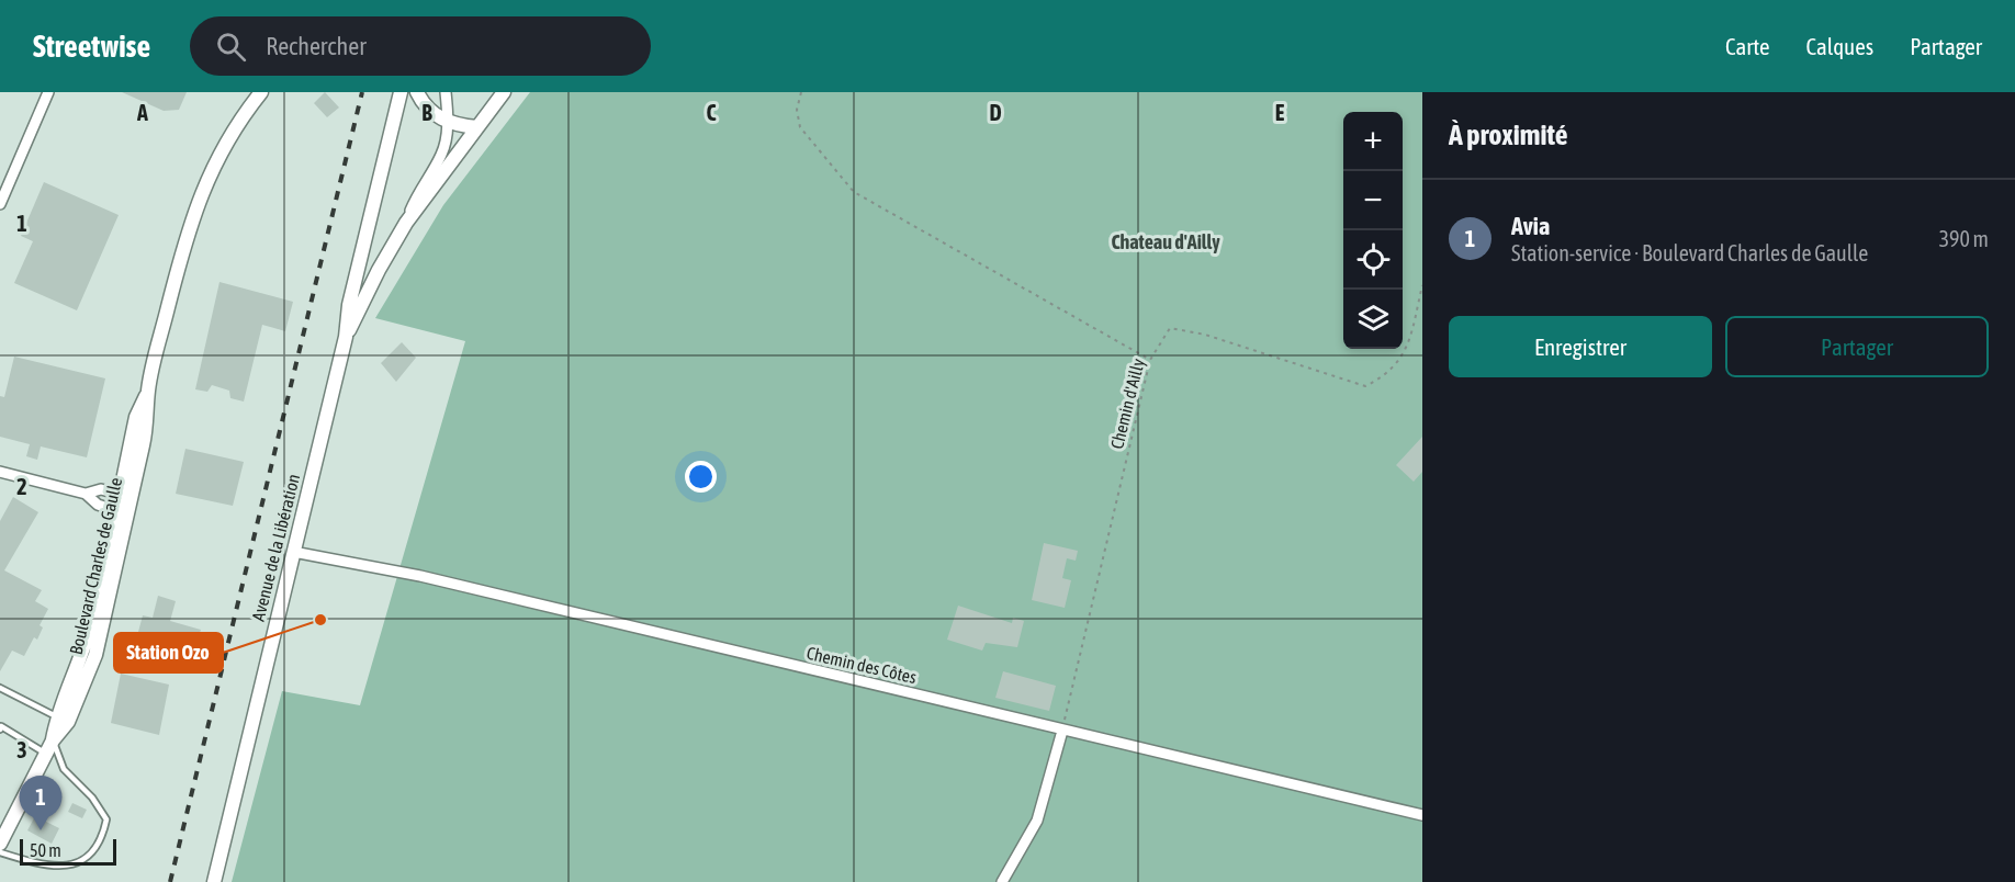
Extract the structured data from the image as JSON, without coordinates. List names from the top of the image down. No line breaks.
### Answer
{"streets":{"street":["Avenue de la Libération","Boulevard Charles de Gaulle","Chemin des Côtes"],"path":["Chemin d'Ailly"]},"crossings":[["Chemin d'Ailly","Chemin des Côtes"],["Avenue de la Libération","Chemin des Côtes"]],"districts":["Chateau d'Ailly"],"places":["Station Ozo"],"scale_bar":"50 m","page":{"header":"Streetwise","search":"Rechercher","nav":["Carte","Calques","Partager"],"heading":"À proximité","map_buttons":["+","−"],"list":[{"mark":"1","name":"Avia","note":"Station-service · Boulevard Charles de Gaulle","value":"390 m"}],"buttons":["Enregistrer","Partager"],"pins":"1","scale":"50 m"},"grid":{"columns":["A","B","C","D","E"],"rows":["1","2","3"]}}
